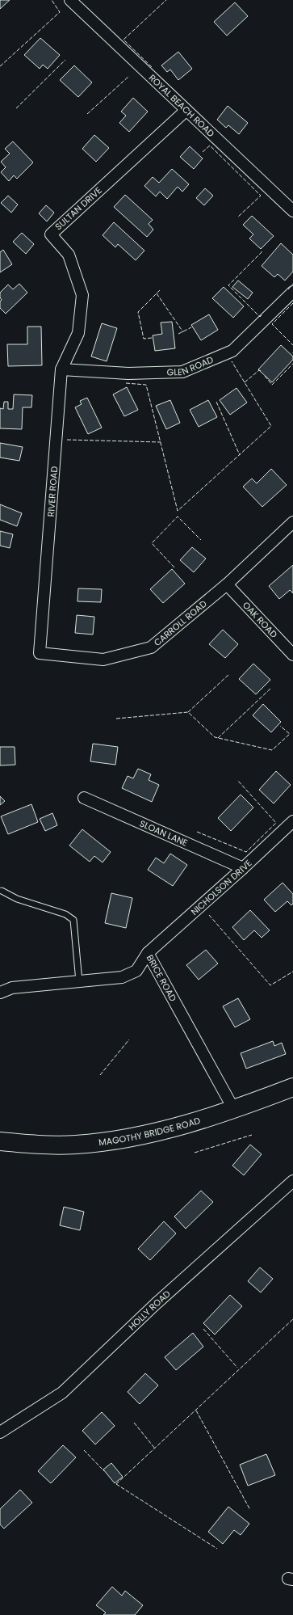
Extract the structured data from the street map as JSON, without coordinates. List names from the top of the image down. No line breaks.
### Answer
{"streets":{"main road":["MAGOTHY BRIDGE ROAD"],"street":["ROYAL BEACH ROAD","SULTAN DRIVE","GLEN ROAD","RIVER ROAD","OAK ROAD","CARROLL ROAD","SLOAN LANE","NICHOLSON DRIVE","BRICE ROAD","HOLLY ROAD"]},"crossings":[["ROYAL BEACH ROAD","SULTAN DRIVE"],["SULTAN DRIVE","RIVER ROAD"],["GLEN ROAD","RIVER ROAD"],["RIVER ROAD","CARROLL ROAD"],["OAK ROAD","CARROLL ROAD"],["SLOAN LANE","NICHOLSON DRIVE"],["NICHOLSON DRIVE","BRICE ROAD"],["BRICE ROAD","MAGOTHY BRIDGE ROAD"]]}
